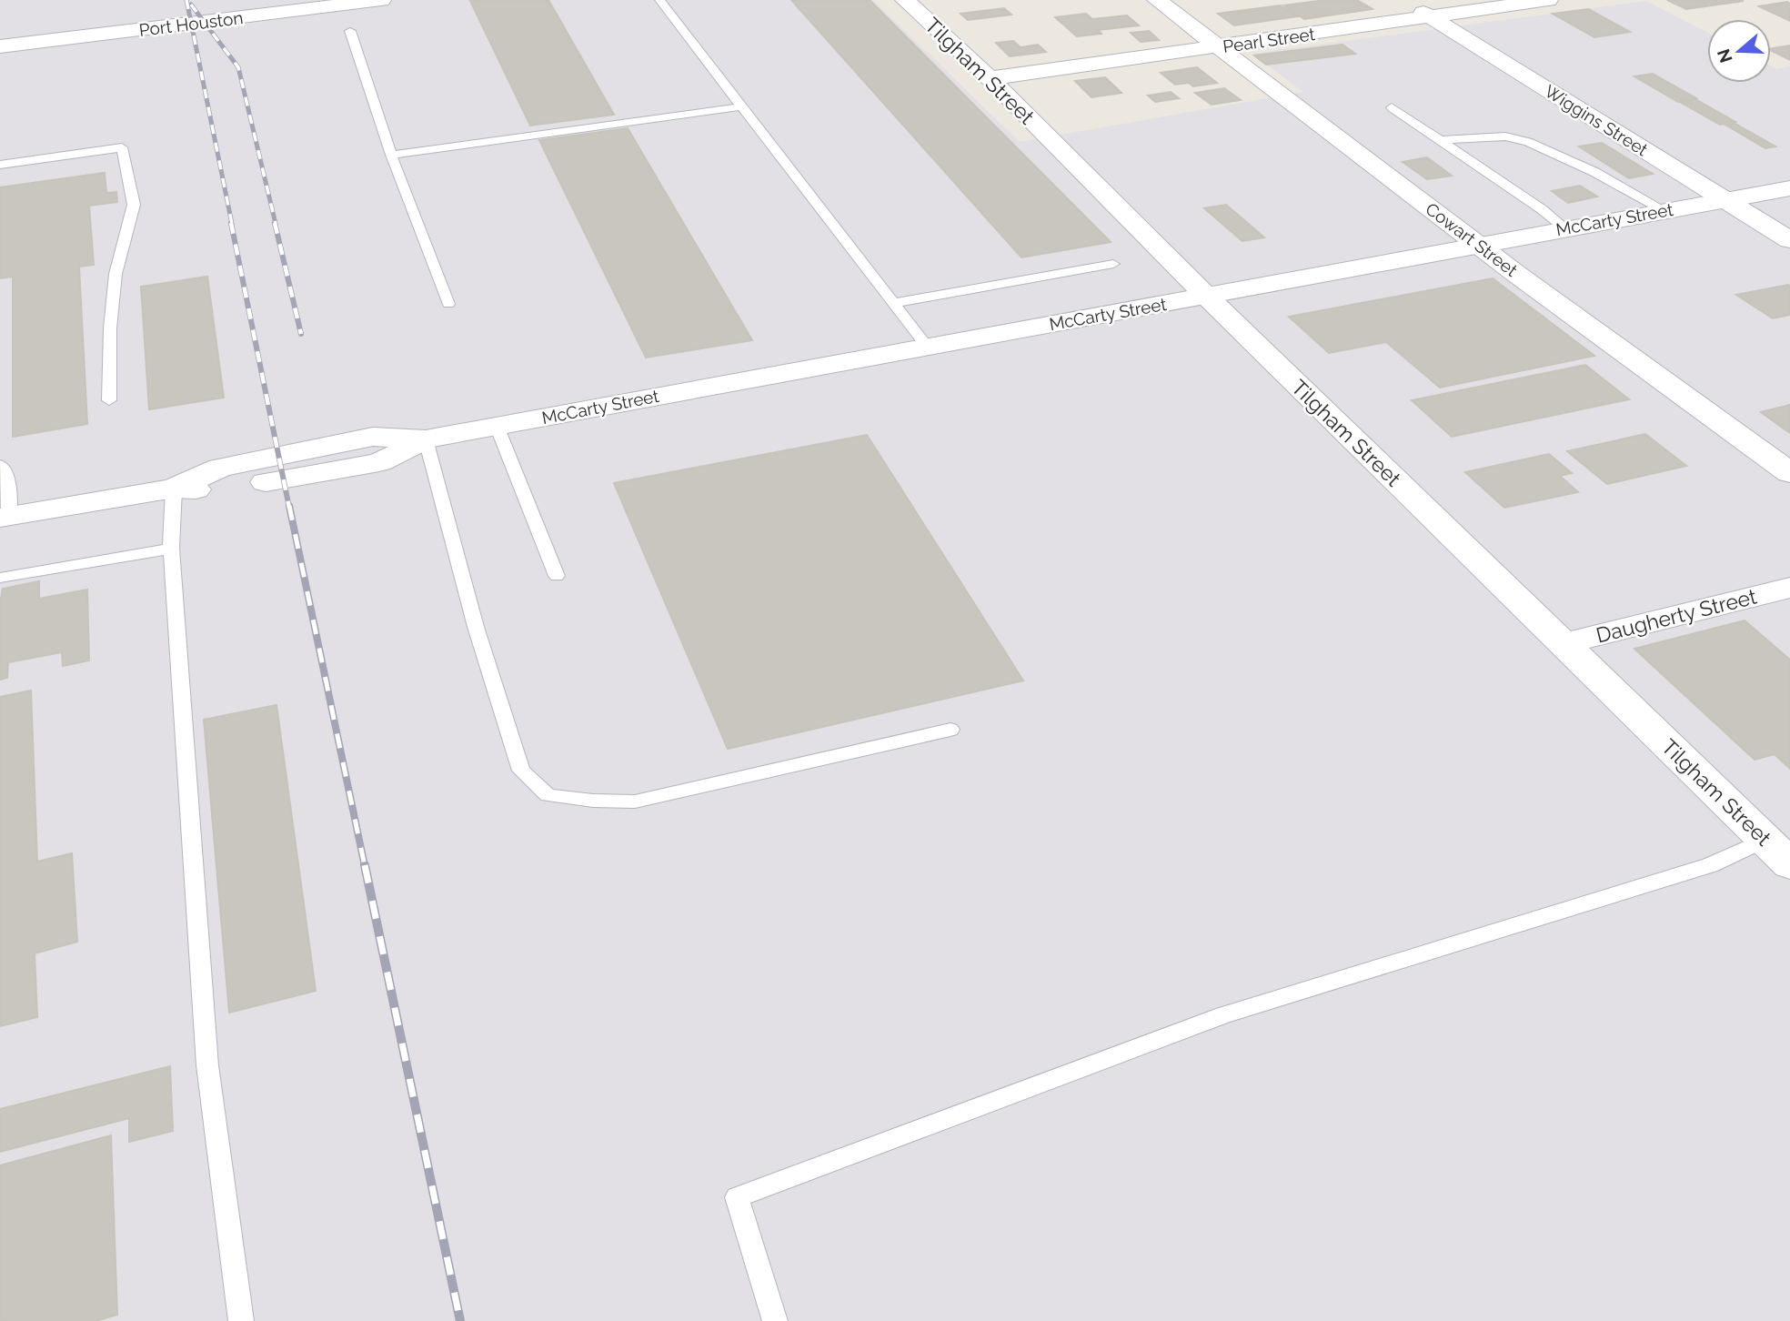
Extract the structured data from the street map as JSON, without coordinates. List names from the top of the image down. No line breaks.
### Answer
{"streets":{"street":["Port Houston","Pearl Street","Tilgham Street","Wiggins Street","McCarty Street","Cowart Street","Daugherty Street"]},"crossings":[["Pearl Street","Tilgham Street"],["Pearl Street","Wiggins Street"],["Pearl Street","Cowart Street"],["Tilgham Street","McCarty Street"],["Tilgham Street","Daugherty Street"],["Wiggins Street","McCarty Street"],["McCarty Street","Cowart Street"]],"north":"left"}
